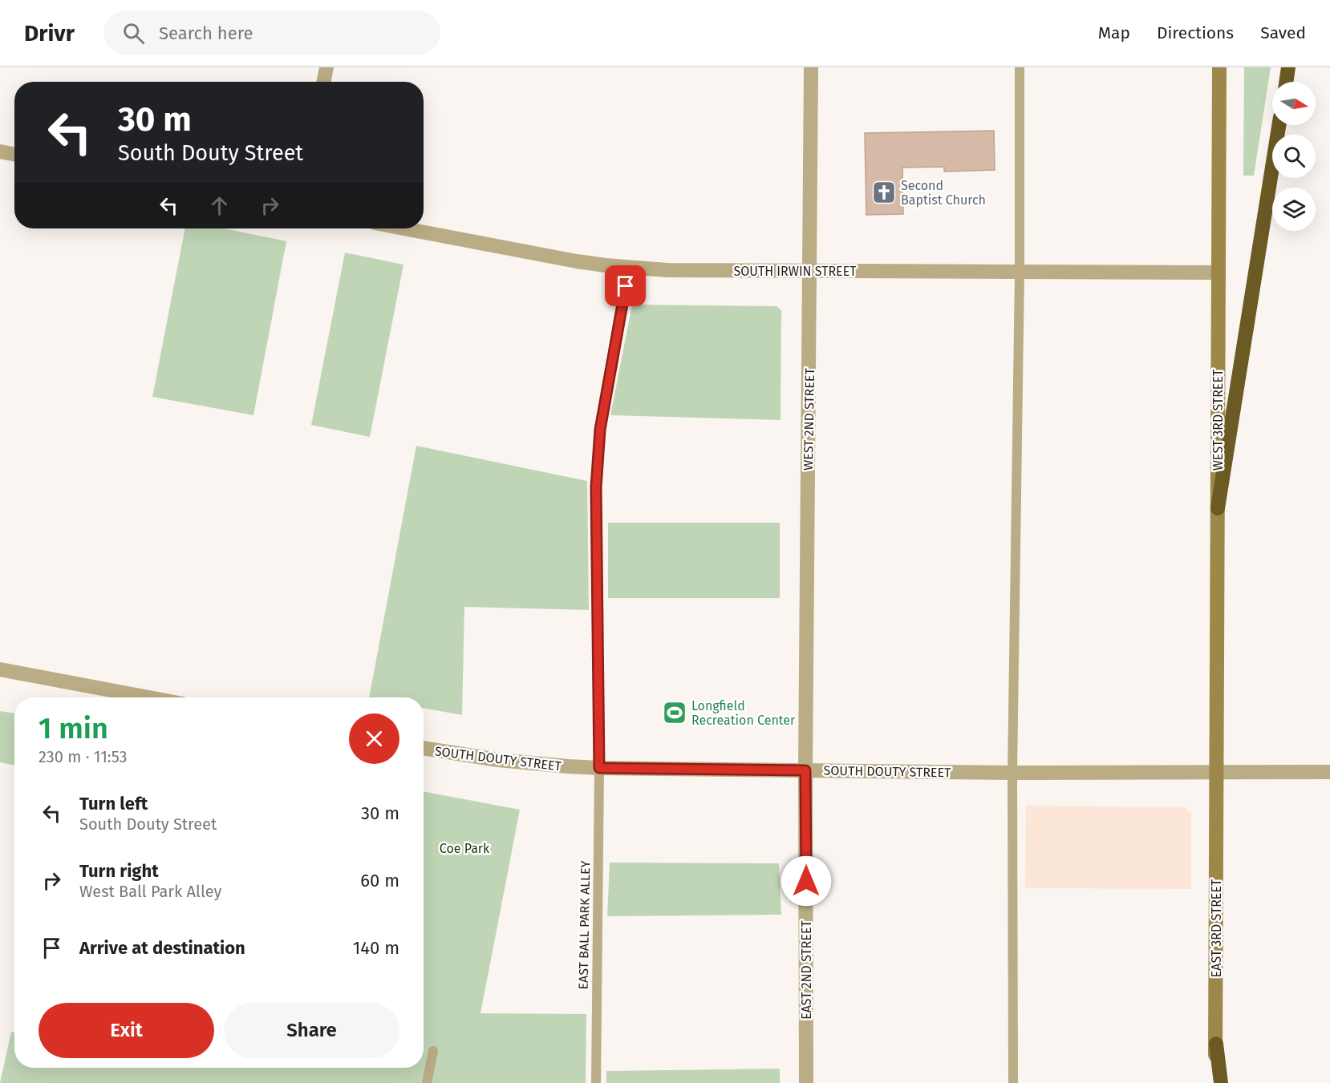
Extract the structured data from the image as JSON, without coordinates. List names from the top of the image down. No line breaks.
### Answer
{"streets":{"main road":["WEST 3RD STREET","EAST 3RD STREET"],"street":["SOUTH IRWIN STREET","WEST 2ND STREET","SOUTH DOUTY STREET","EAST 2ND STREET"],"lane":["EAST BALL PARK ALLEY"]},"crossings":[["SOUTH IRWIN STREET","WEST 2ND STREET"],["SOUTH IRWIN STREET","WEST 3RD STREET"],["SOUTH IRWIN STREET","EAST BALL PARK ALLEY"],["WEST 2ND STREET","SOUTH DOUTY STREET"],["WEST 2ND STREET","EAST 2ND STREET"],["WEST 3RD STREET","SOUTH DOUTY STREET"],["WEST 3RD STREET","EAST 3RD STREET"],["SOUTH DOUTY STREET","EAST BALL PARK ALLEY"],["SOUTH DOUTY STREET","EAST 3RD STREET"],["SOUTH DOUTY STREET","EAST 2ND STREET"]],"parks":["Coe Park"],"places":{"church":["Second Baptist Church"],"sports":["Longfield Recreation Center"]},"north":"right","page":{"header":"Drivr","search":"Search here","nav":["Map","Directions","Saved"],"turn":["30 m","South Douty Street"],"heading":["1 min","230 m · 11:53"],"list":[{"name":"Turn left","note":"South Douty Street","value":"30 m"},{"name":"Turn right","note":"West Ball Park Alley","value":"60 m"},{"name":"Arrive at destination","value":"140 m"}],"buttons":["Exit","Share"]}}
